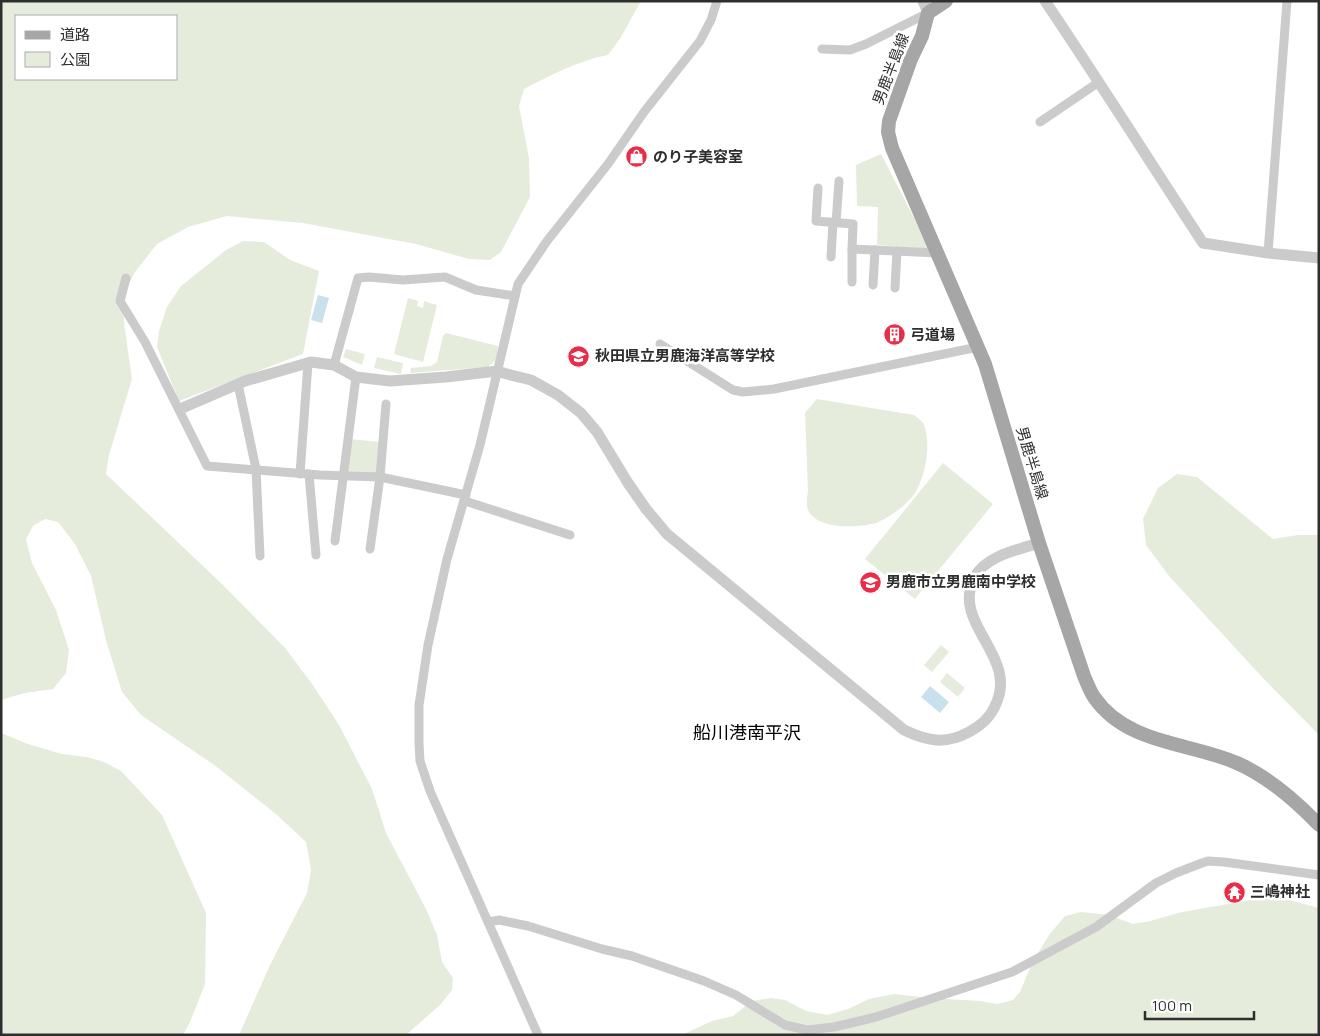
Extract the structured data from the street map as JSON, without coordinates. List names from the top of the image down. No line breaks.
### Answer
{"streets":{"main road":["男鹿半島線"]},"districts":["船川港南平沢"],"places":{"shop":["のり子美容室"],"building":["弓道場"],"school or university":["秋田県立男鹿海洋高等学校","男鹿市立男鹿南中学校"],"temple":["三嶋神社"]},"legend":["道路","公園"],"scale_bar":"100 m"}
